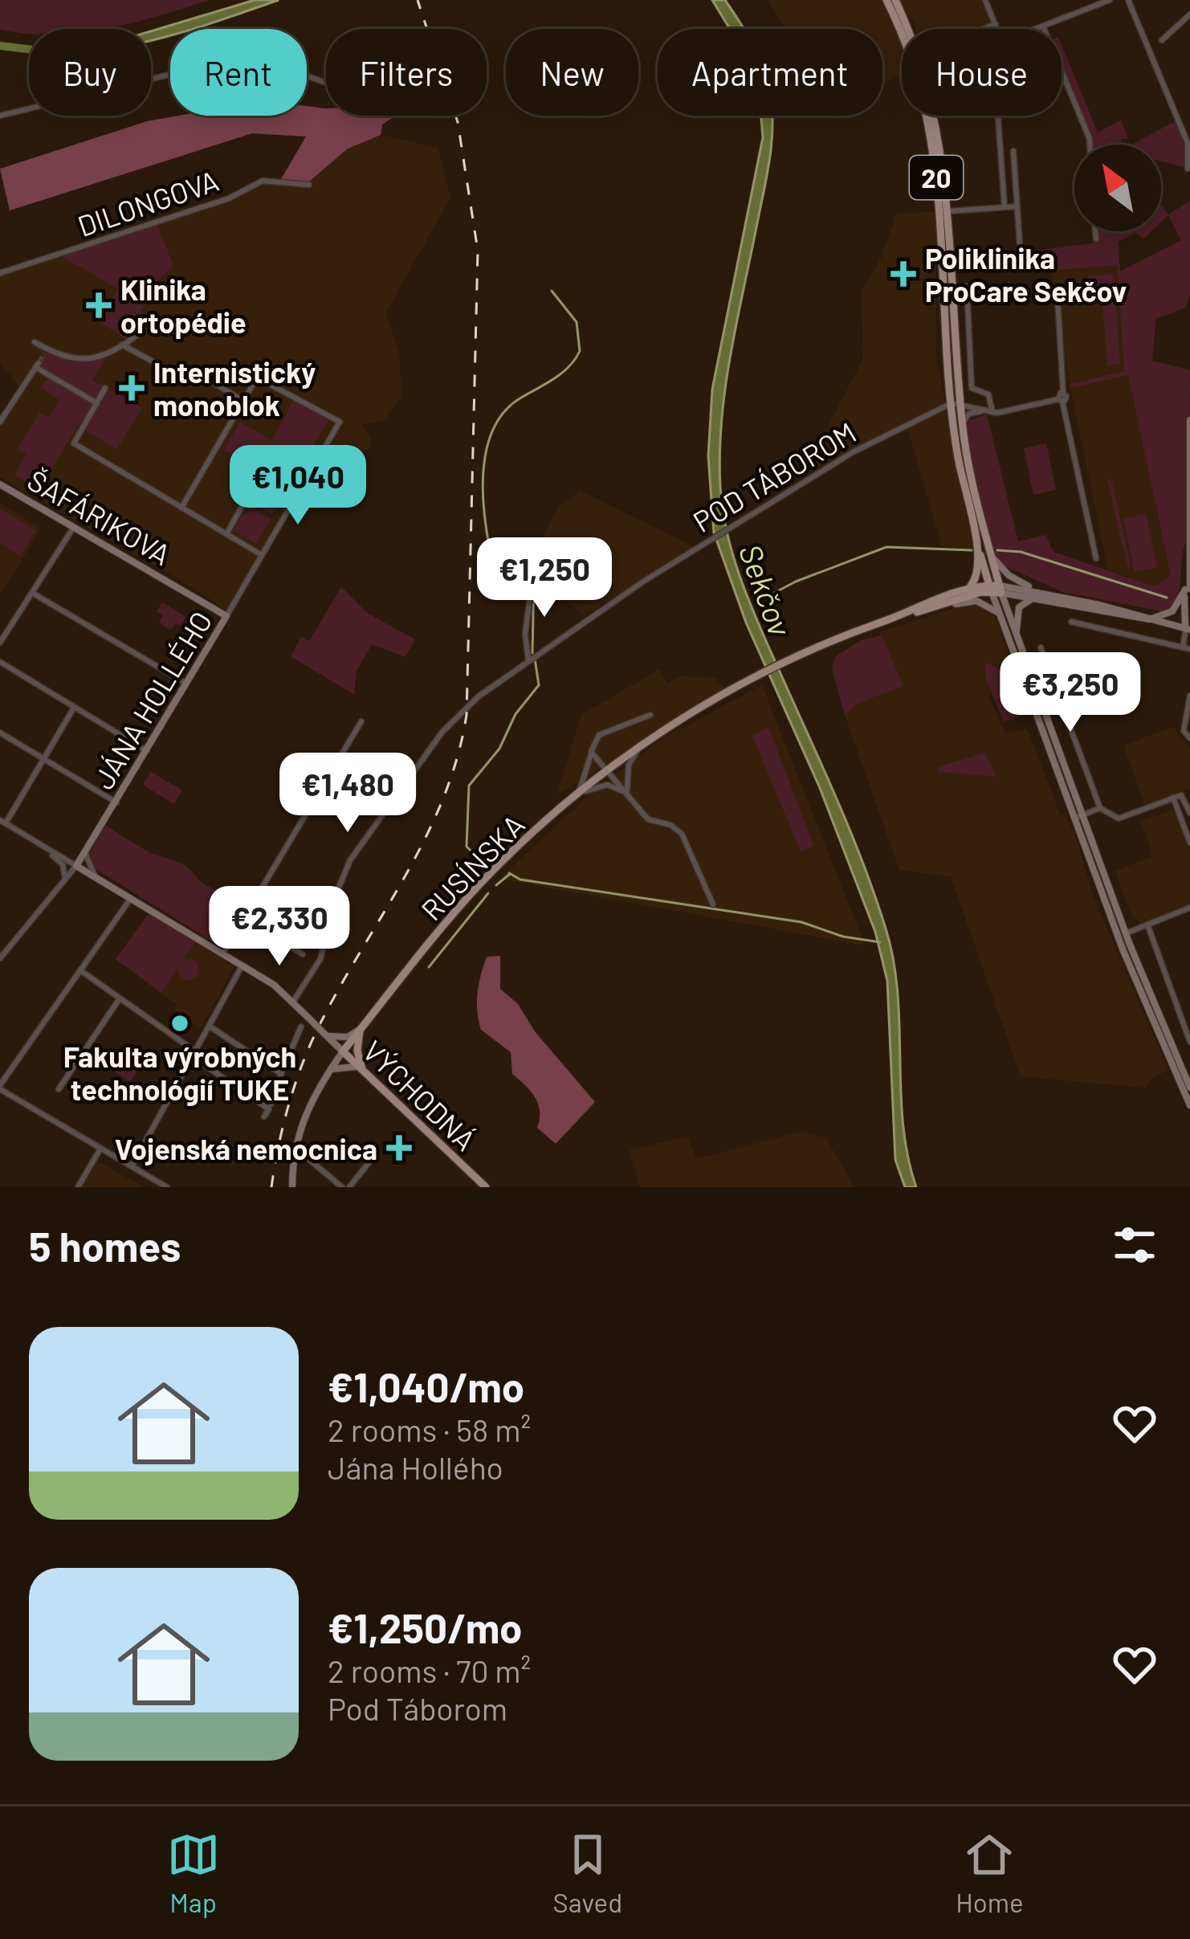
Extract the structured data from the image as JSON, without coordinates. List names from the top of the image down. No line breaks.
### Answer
{"streets":{"main road":["20","RUSÍNSKA","VÝCHODNÁ"],"street":["DILONGOVA","POD TÁBOROM","ŠAFÁRIKOVA","JÁNA HOLLÉHO"]},"crossings":[["20","POD TÁBOROM"],["20","RUSÍNSKA"],["POD TÁBOROM","VÝCHODNÁ"],["ŠAFÁRIKOVA","JÁNA HOLLÉHO"],["JÁNA HOLLÉHO","VÝCHODNÁ"],["RUSÍNSKA","VÝCHODNÁ"]],"water":["Sekčov"],"places":{"health":["Poliklinika ProCare Sekčov","Klinika ortopédie","Internistický monoblok","Vojenská nemocnica"],"other":["Fakulta výrobných technológií TUKE"]},"north":"top left","page":{"chip":["Buy","Rent","Filters","New","Apartment","House"],"price":["€1,040","€1,250","€3,250","€1,480","€2,330"],"heading":"5 homes","list":[{"name":"€1,040/mo","note":"2 rooms · 58 m² · Jána Hollého"},{"name":"€1,250/mo","note":"2 rooms · 70 m² · Pod Táborom"}],"tabs":["Map","Saved","Home"]}}
